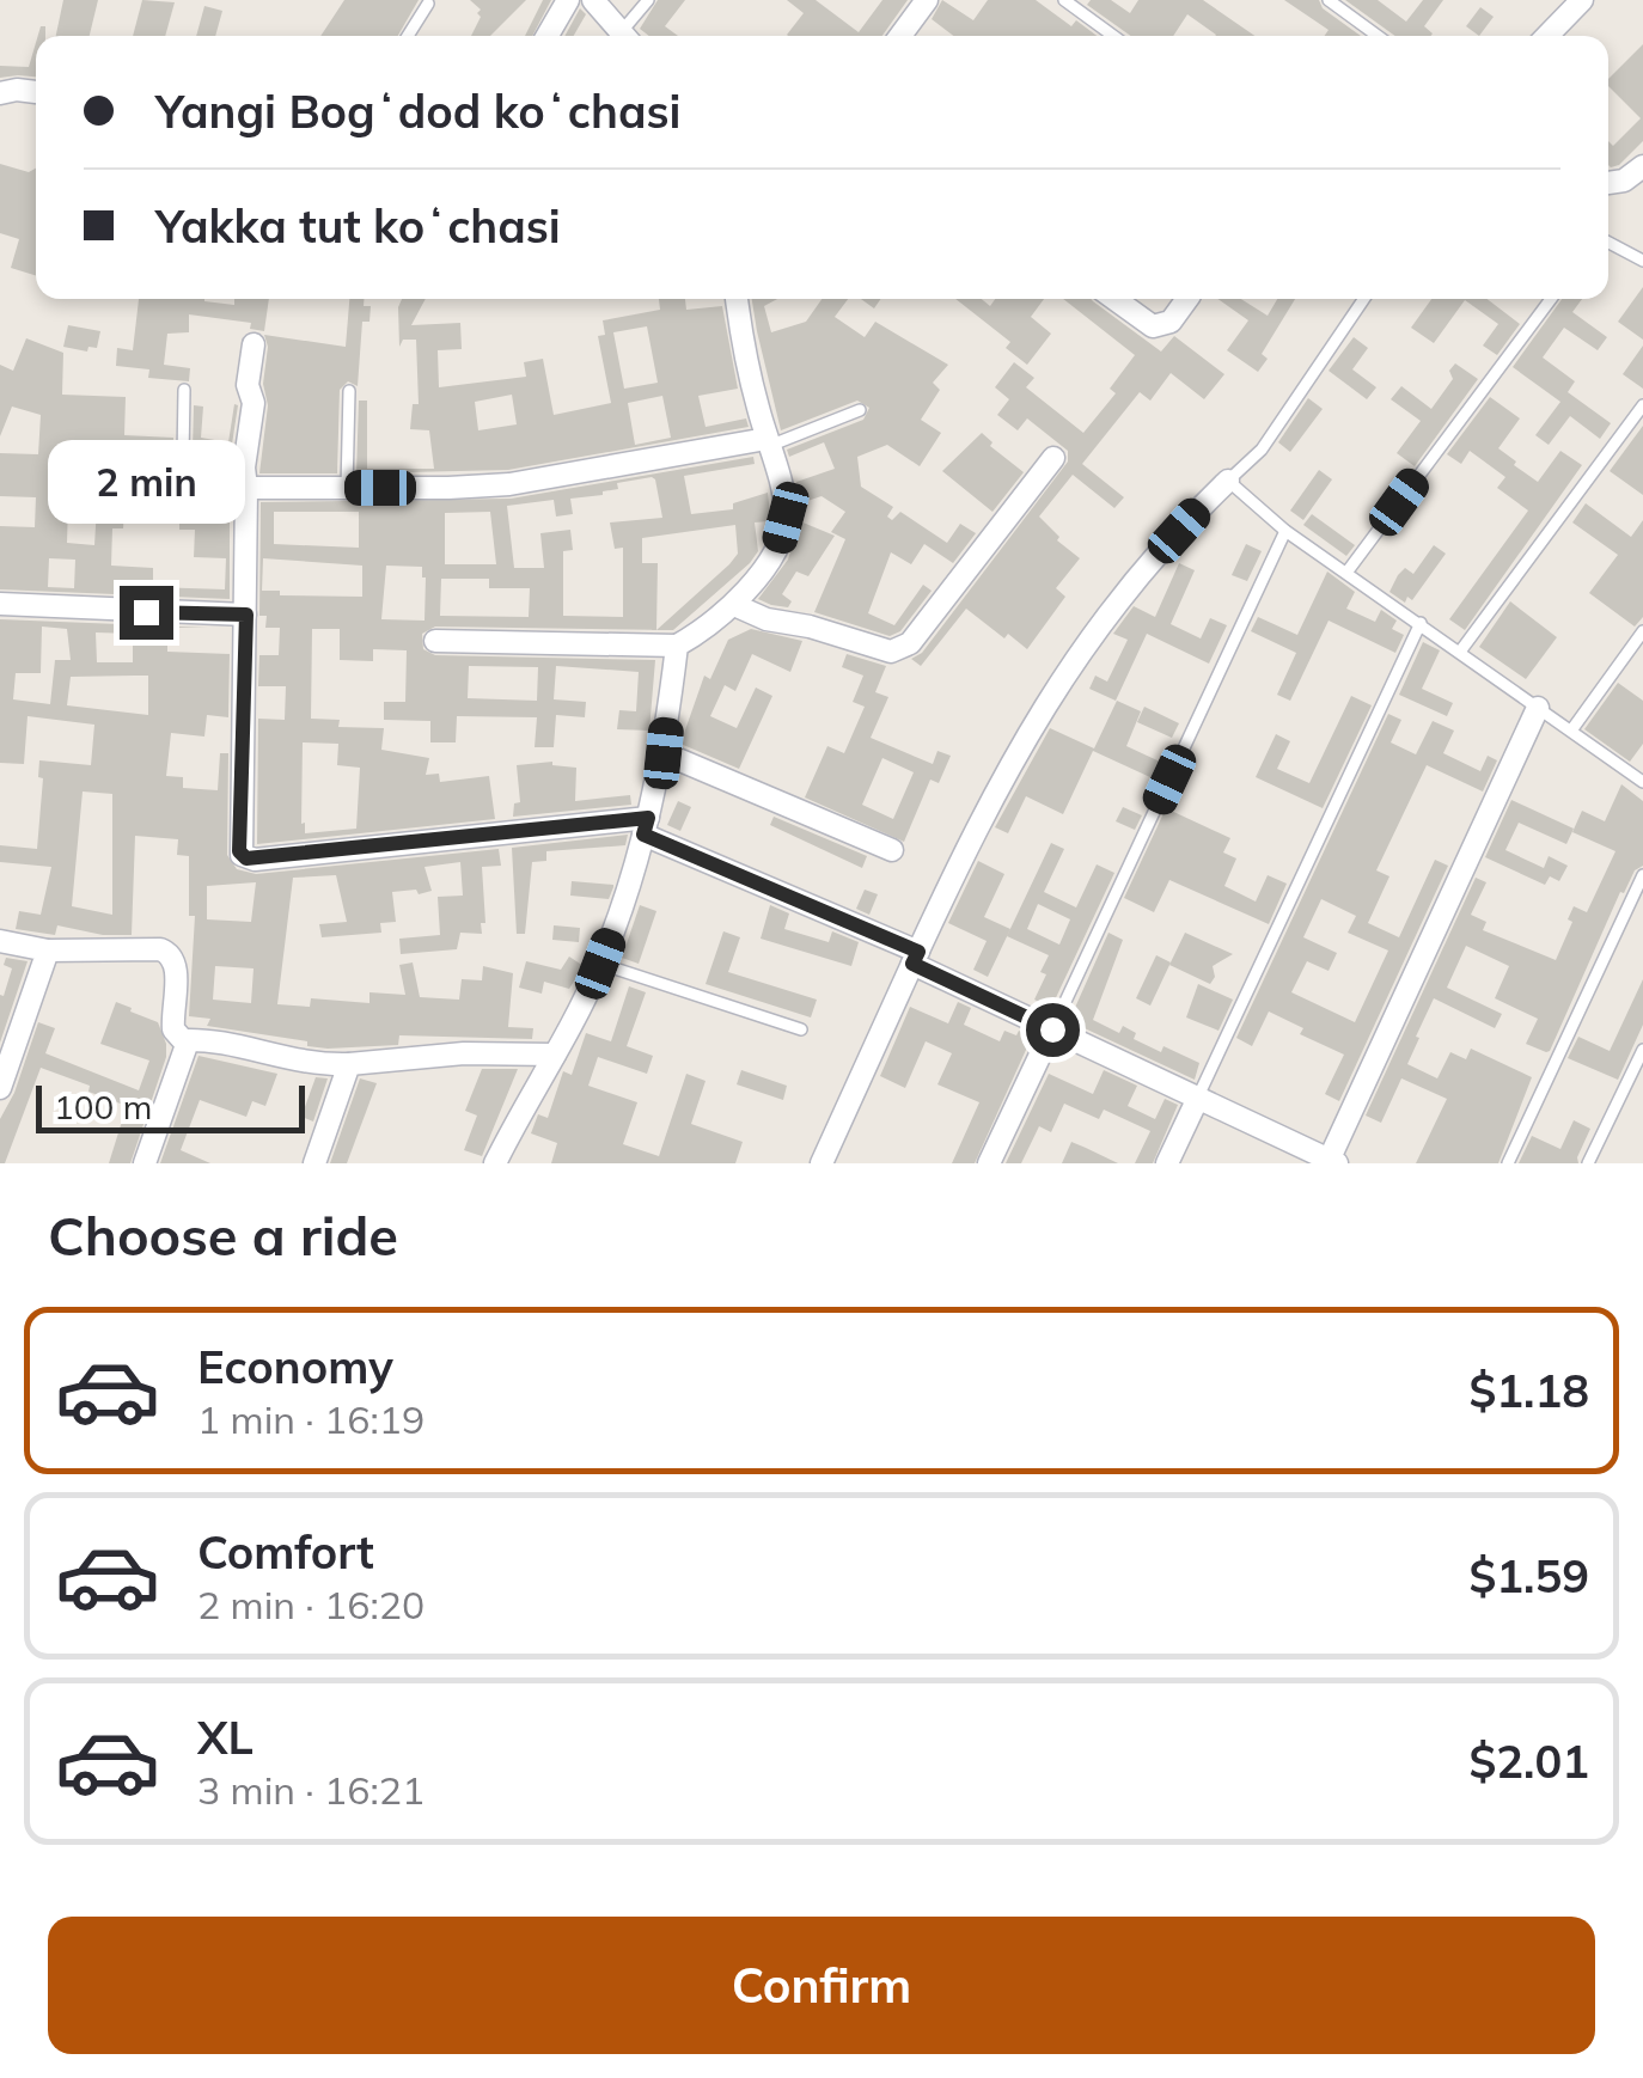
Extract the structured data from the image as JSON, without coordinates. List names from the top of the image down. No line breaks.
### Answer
{"scale_bar":"100 m","page":{"banner":["Yangi Bogʻdod koʻchasi","Yakka tut koʻchasi"],"bubble":"2 min","scale":"100 m","heading":"Choose a ride","list":[{"name":"Economy","note":"1 min · 16:19","value":"$1.18"},{"name":"Comfort","note":"2 min · 16:20","value":"$1.59"},{"name":"XL","note":"3 min · 16:21","value":"$2.01"}],"buttons":"Confirm"}}
